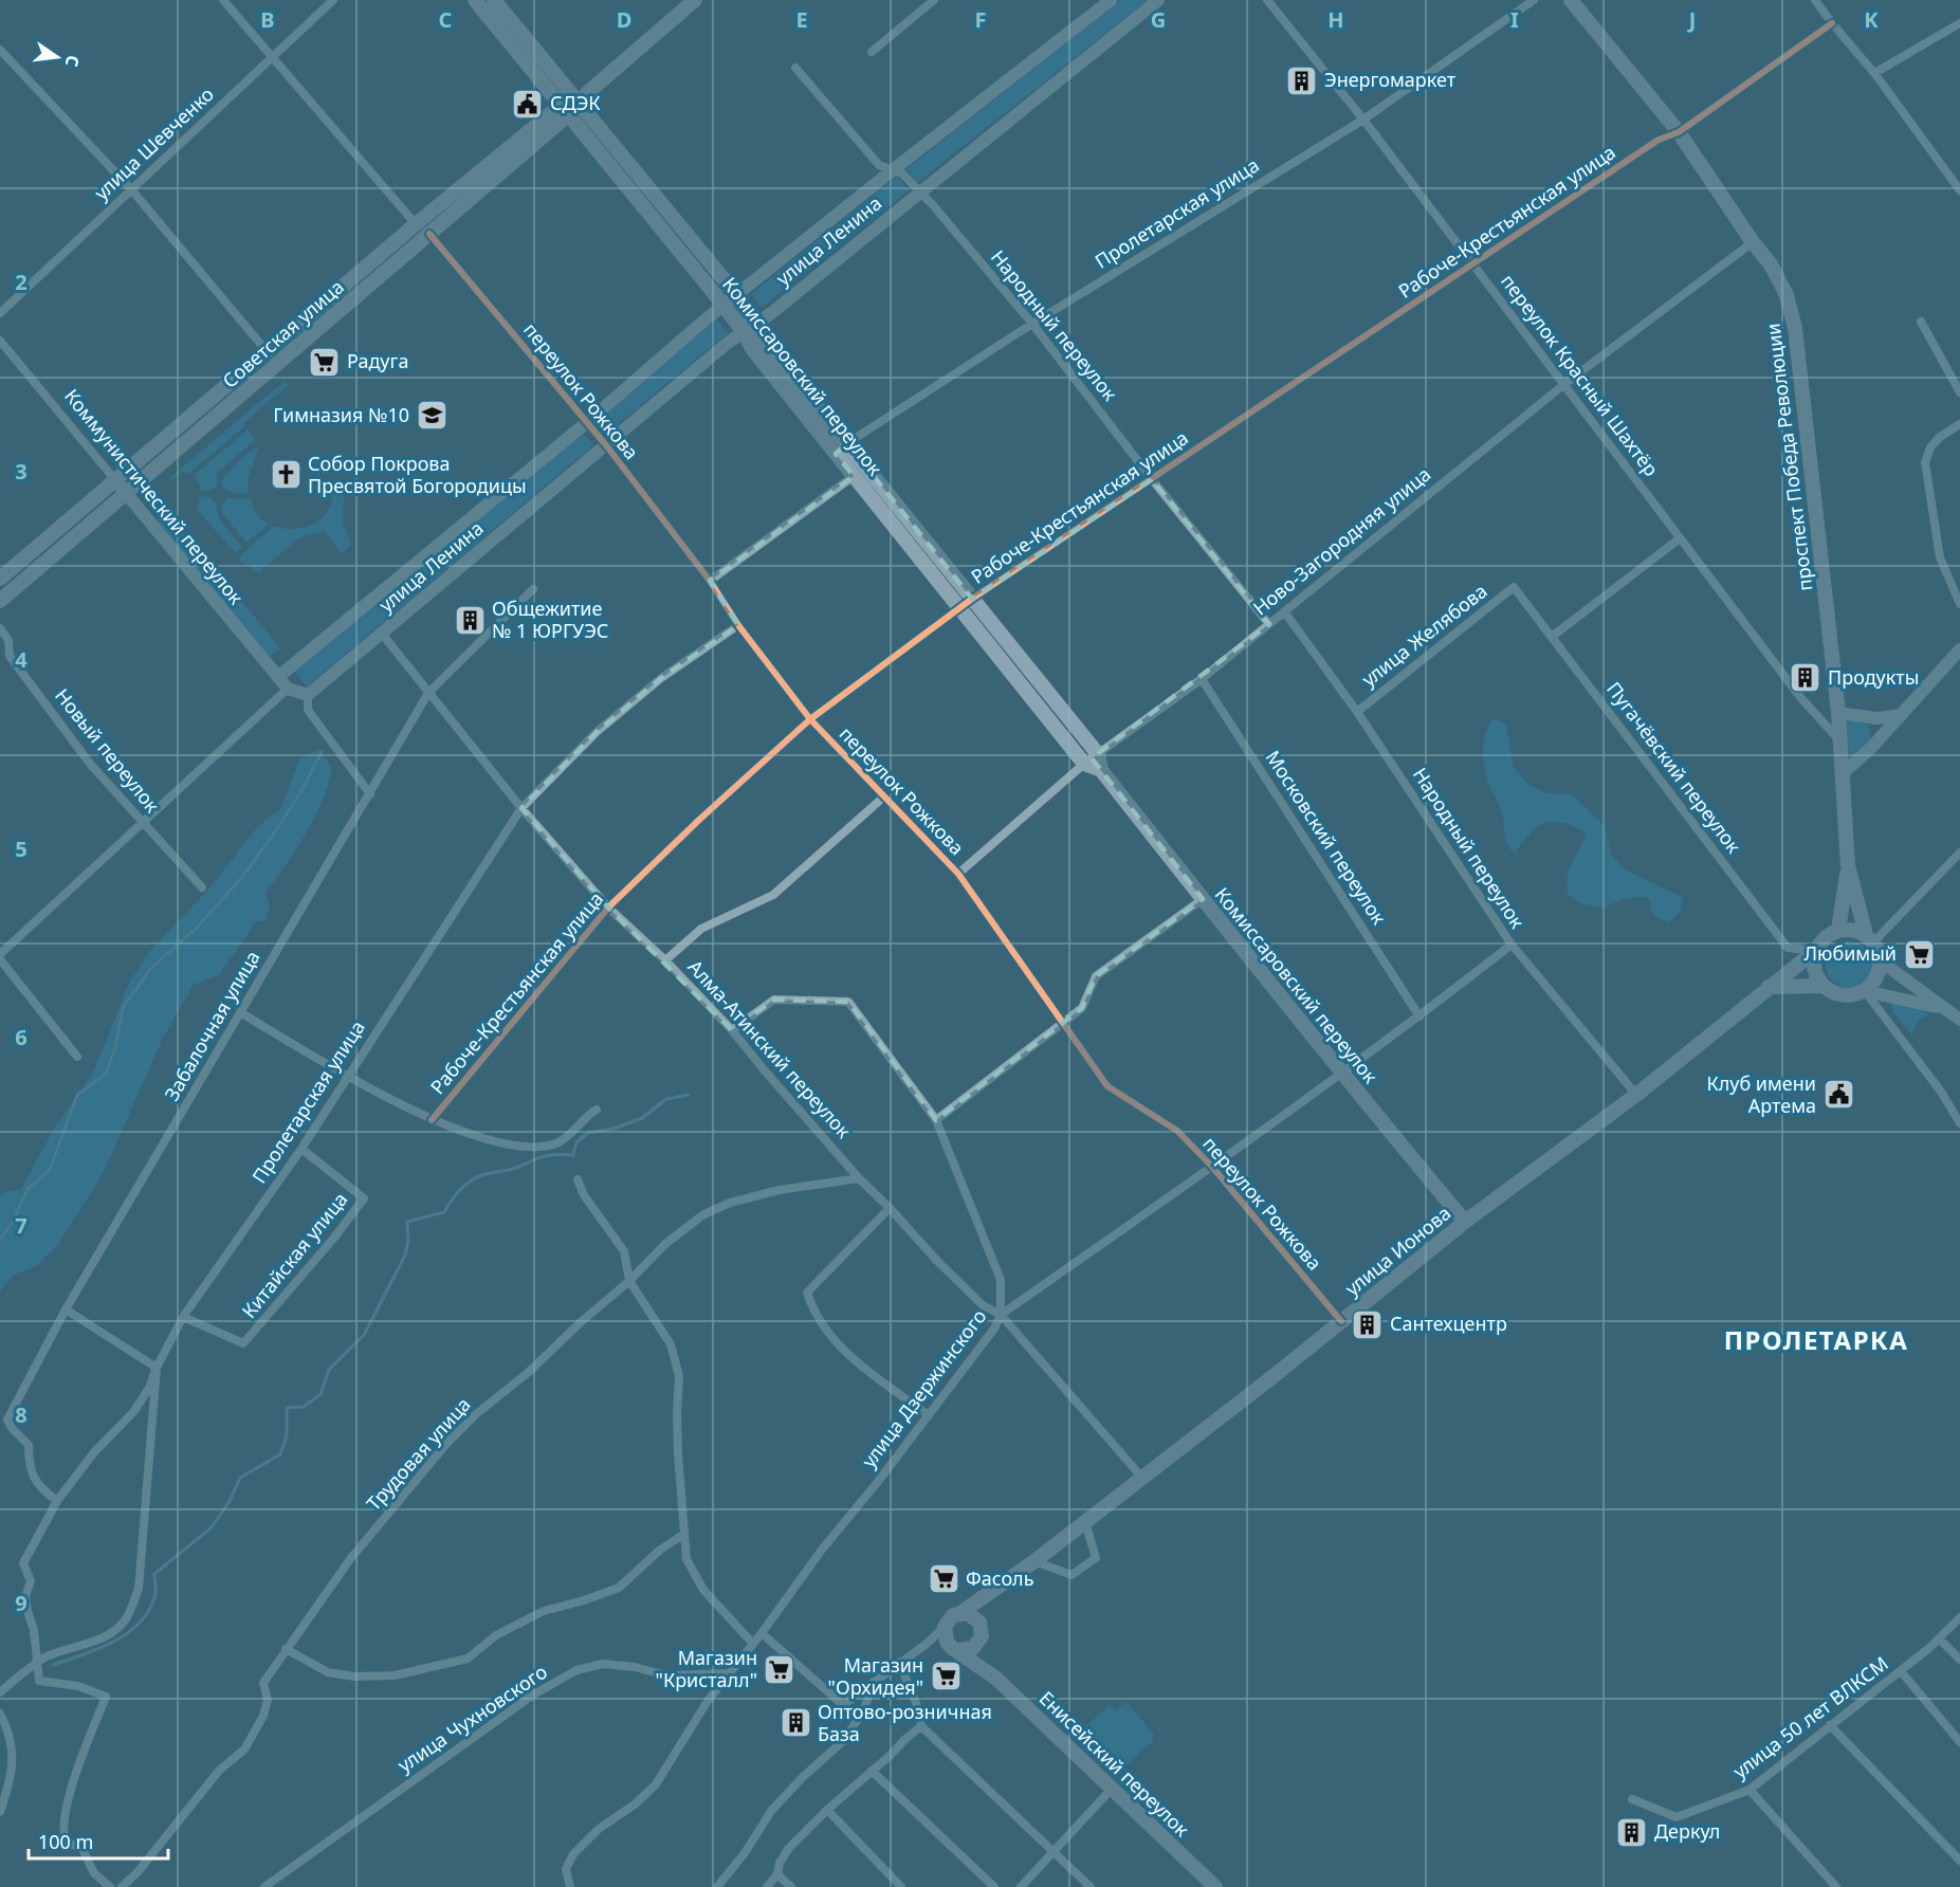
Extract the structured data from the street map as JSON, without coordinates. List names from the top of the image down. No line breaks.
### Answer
{"streets":{"main road":["улица Ленина","Советская улица","Комиссаровский переулок","проспект Победа Революции","Коммунистический переулок","улица Ионова","Енисейский переулок"],"street":["улица Шевченко","Пролетарская улица","Рабоче-Крестьянская улица","Народный переулок","переулок Красный Шахтёр","переулок Рожкова","Ново-Загородняя улица","улица Желябова","Новый переулок","Пугачёвский переулок","Московский переулок","Забалочная улица","Алма-Атинский переулок","Китайская улица","улица Дзержинского","Трудовая улица","улица 50 лет ВЛКСМ","улица Чухновского"]},"crossings":[["Пролетарская улица","Народный переулок"],["Пролетарская улица","переулок Красный Шахтёр"],["Пролетарская улица","Комиссаровский переулок"],["Пролетарская улица","переулок Рожкова"],["Пролетарская улица","Алма-Атинский переулок"],["Пролетарская улица","Китайская улица"],["Рабоче-Крестьянская улица","Народный переулок"],["Рабоче-Крестьянская улица","переулок Красный Шахтёр"],["Рабоче-Крестьянская улица","Комиссаровский переулок"],["Рабоче-Крестьянская улица","переулок Рожкова"],["Рабоче-Крестьянская улица","проспект Победа Революции"],["Рабоче-Крестьянская улица","Алма-Атинский переулок"],["улица Ленина","Народный переулок"],["улица Ленина","Комиссаровский переулок"],["улица Ленина","переулок Рожкова"],["улица Ленина","Коммунистический переулок"],["улица Ленина","Алма-Атинский переулок"],["Народный переулок","Ново-Загородняя улица"],["Народный переулок","улица Желябова"],["Народный переулок","улица Ионова"],["Народный переулок","улица Дзержинского"],["Советская улица","Комиссаровский переулок"],["Советская улица","переулок Рожкова"],["Советская улица","Коммунистический переулок"],["переулок Красный Шахтёр","проспект Победа Революции"],["переулок Красный Шахтёр","Ново-Загородняя улица"],["Комиссаровский переулок","Ново-Загородняя улица"],["Комиссаровский переулок","улица Ионова"],["Комиссаровский переулок","улица Дзержинского"],["переулок Рожкова","Ново-Загородняя улица"],["переулок Рожкова","улица Ионова"],["переулок Рожкова","улица Дзержинского"],["проспект Победа Революции","Ново-Загородняя улица"],["проспект Победа Революции","Пугачёвский переулок"],["проспект Победа Революции","улица Ионова"],["Ново-Загородняя улица","Московский переулок"],["улица Желябова","Пугачёвский переулок"],["Пугачёвский переулок","улица Ионова"],["Московский переулок","улица Дзержинского"],["Забалочная улица","Алма-Атинский переулок"],["Алма-Атинский переулок","улица Ионова"],["Алма-Атинский переулок","улица Дзержинского"],["Алма-Атинский переулок","Трудовая улица"],["улица Ионова","Енисейский переулок"],["улица Дзержинского","улица Чухновского"]],"districts":["ПРОЛЕТАРКА"],"places":{"building":["Энергомаркет","Общежитие № 1 ЮРГУЭС","Продукты","Сантехцентр","Оптово-розничная База","Деркул"],"public building":["СДЭК","Клуб имени Артема"],"supermarket":["Радуга","Любимый","Фасоль","Магазин \"Кристалл\"","Магазин \"Орхидея\""],"school or university":["Гимназия №10"],"church":["Собор Покрова Пресвятой Богородицы"]},"scale_bar":"100 m","north":"right","grid":{"columns":["B","C","D","E","F","G","H","I","J","K"],"rows":["2","3","4","5","6","7","8","9"]}}
